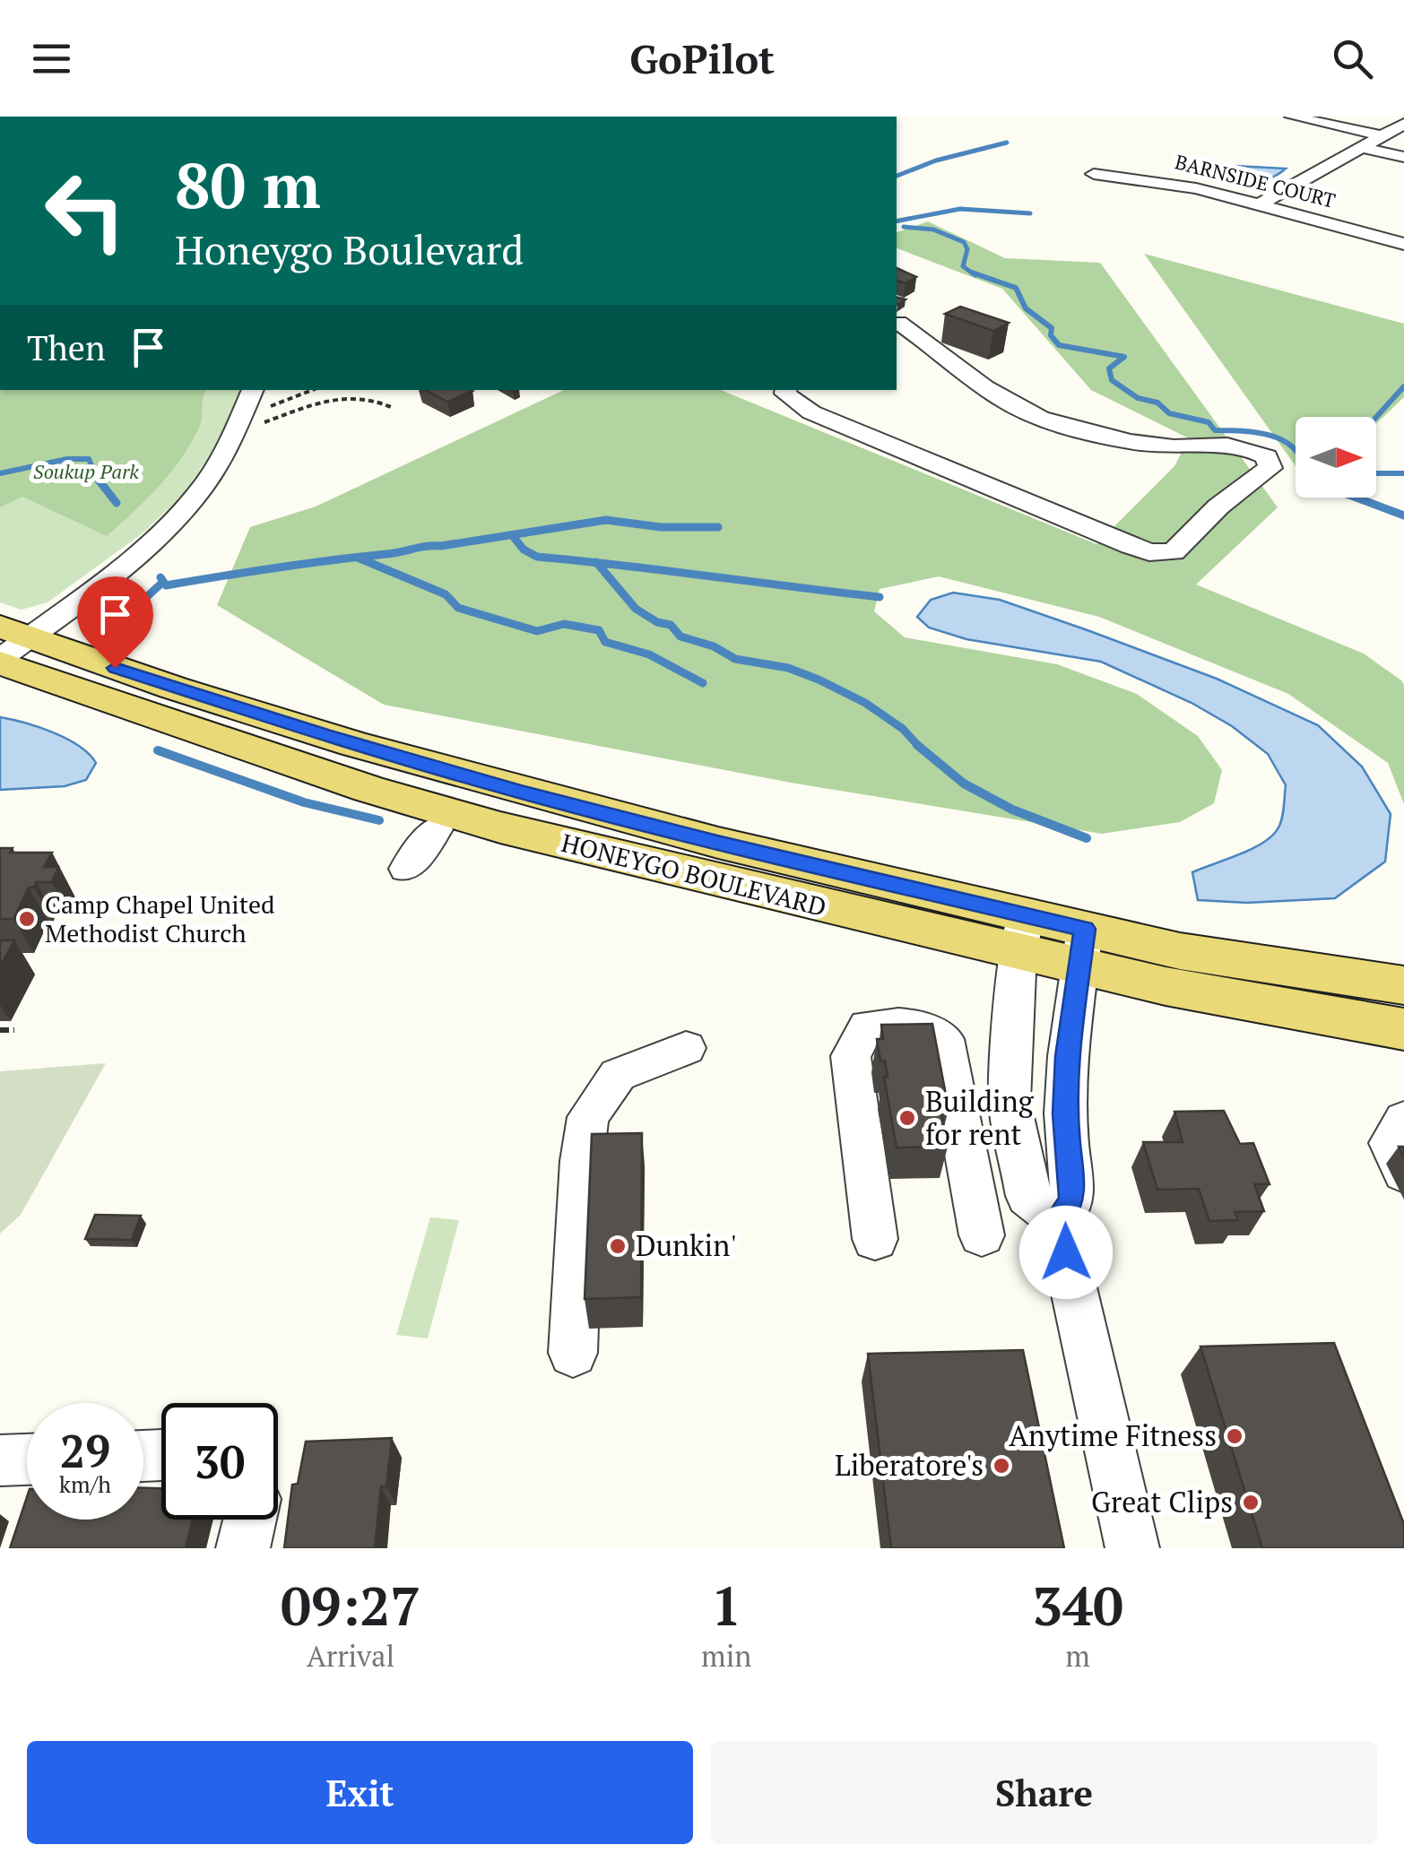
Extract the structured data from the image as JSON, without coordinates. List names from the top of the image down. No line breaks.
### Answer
{"streets":{"main road":["HONEYGO BOULEVARD"],"street":["BARNSIDE COURT"]},"parks":["Soukup Park"],"places":["Camp Chapel United Methodist Church","Building for rent","Dunkin'","Anytime Fitness","Liberatore's","Great Clips"],"north":"right","page":{"header":"GoPilot","turn":["80 m","Honeygo Boulevard"],"then":"Then","speed":"29 km/h","limit":"30","eta":["09:27","Arrival","1","min","340","m"],"buttons":["Exit","Share"]}}
